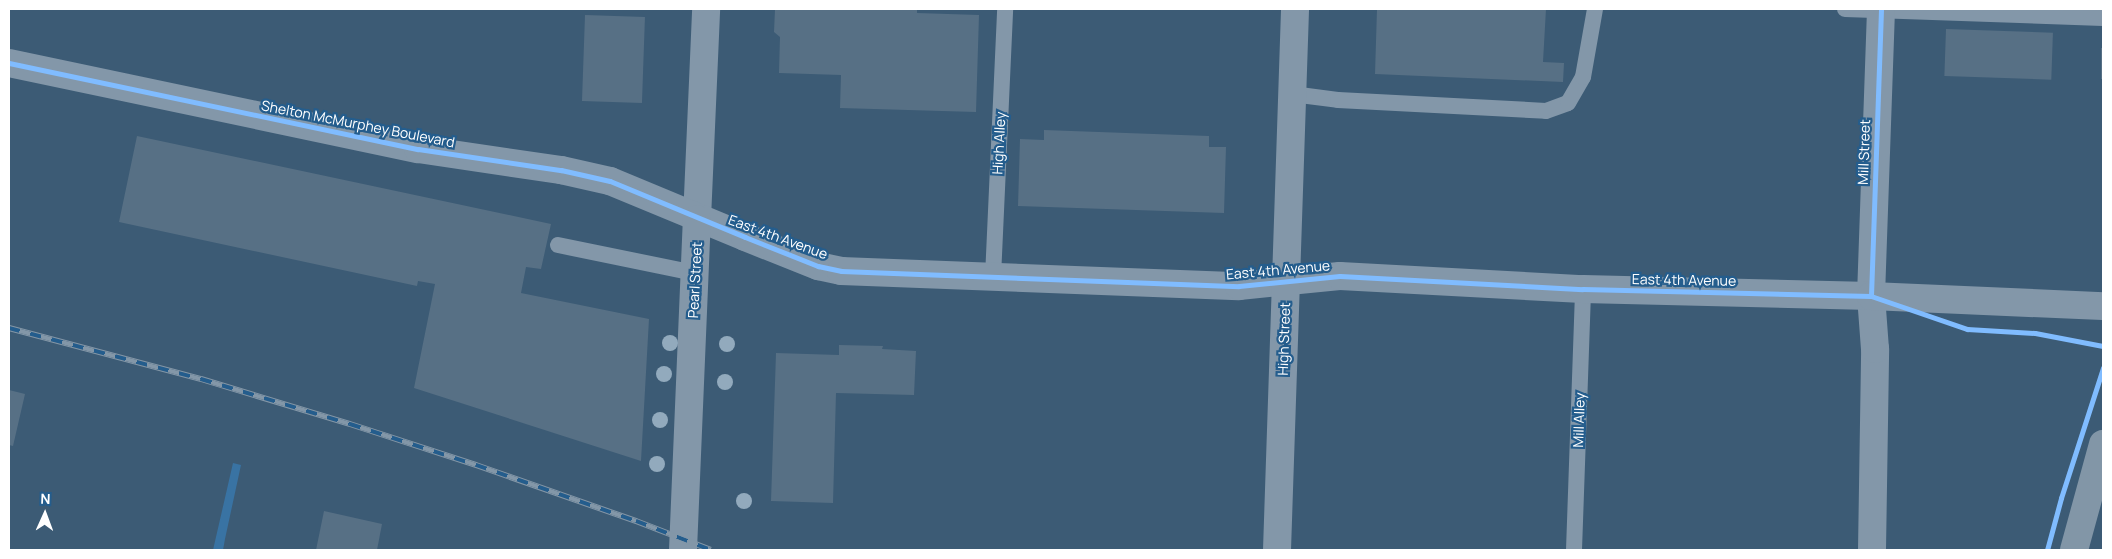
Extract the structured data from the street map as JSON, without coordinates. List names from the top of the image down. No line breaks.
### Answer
{"streets":{"street":["Shelton McMurphey Boulevard","Mill Street","East 4th Avenue","Pearl Street","High Street"],"lane":["High Alley","Mill Alley"]},"crossings":[["Shelton McMurphey Boulevard","East 4th Avenue"],["Shelton McMurphey Boulevard","Pearl Street"],["High Alley","East 4th Avenue"],["Mill Street","East 4th Avenue"],["East 4th Avenue","Pearl Street"],["East 4th Avenue","High Street"],["East 4th Avenue","Mill Alley"]],"north":"top"}
